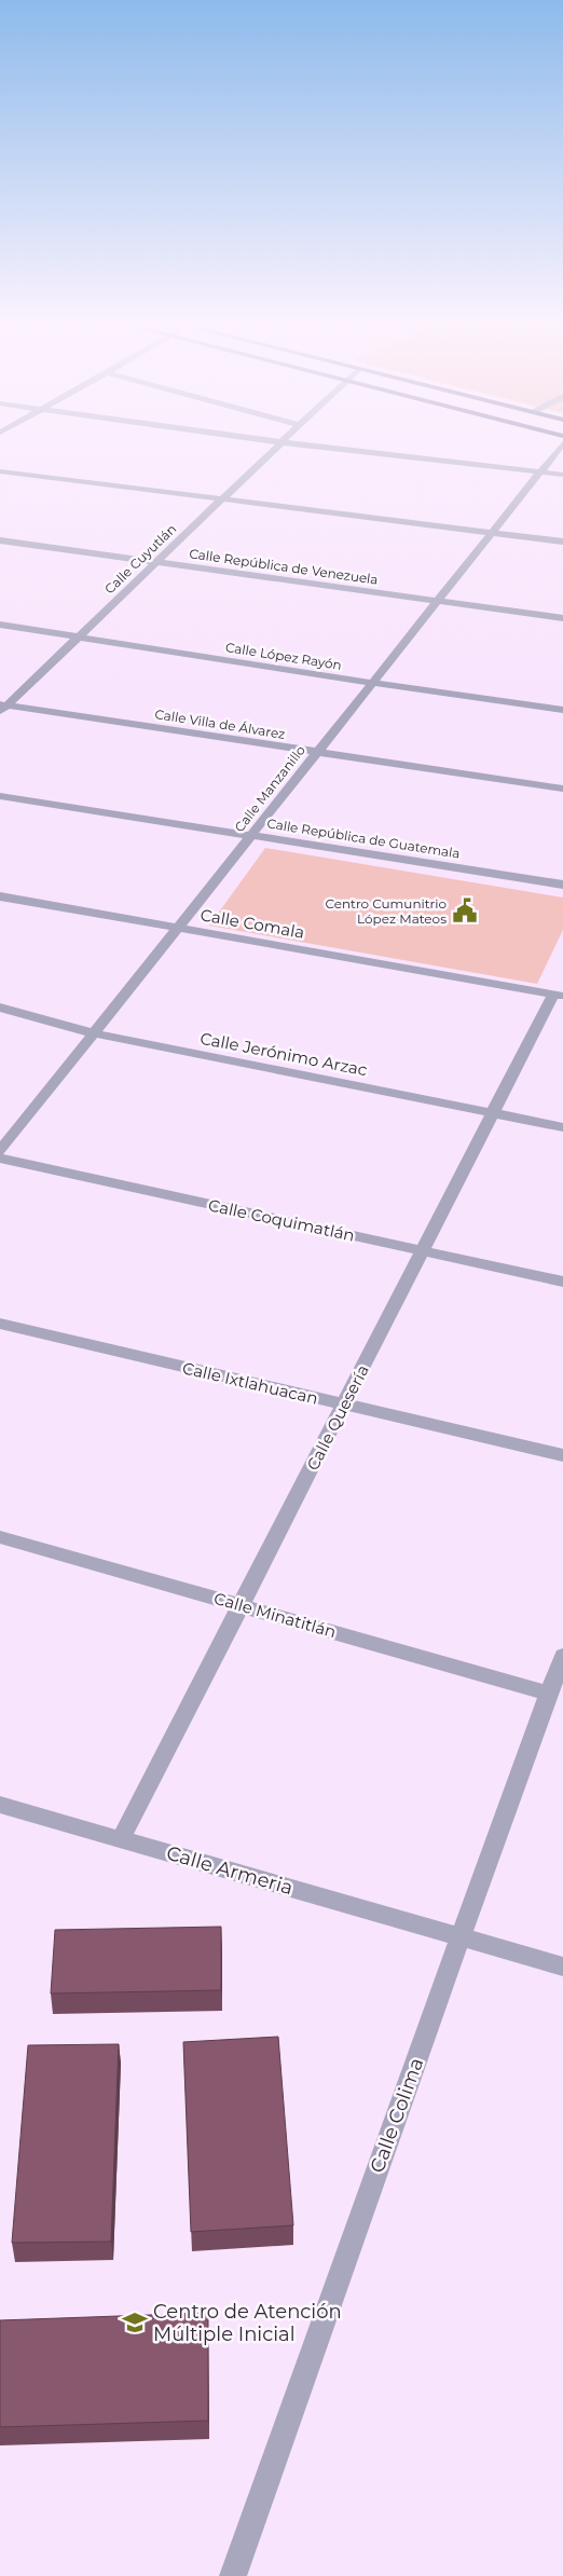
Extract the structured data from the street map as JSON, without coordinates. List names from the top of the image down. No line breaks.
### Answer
{"streets":{"street":["Calle Cuyutlán","Calle República de Venezuela","Calle López Rayón","Calle Villa de Álvarez","Calle Manzanillo","Calle República de Guatemala","Calle Comala","Calle Jerónimo Arzac","Calle Coquimatlán","Calle Ixtlahuacan","Calle Quesería","Calle Minatitlán","Calle Armeria","Calle Colima"]},"crossings":[["Calle Cuyutlán","Calle República de Venezuela"],["Calle Cuyutlán","Calle López Rayón"],["Calle Cuyutlán","Calle Villa de Álvarez"],["Calle República de Venezuela","Calle Manzanillo"],["Calle López Rayón","Calle Manzanillo"],["Calle Villa de Álvarez","Calle Manzanillo"],["Calle Manzanillo","Calle República de Guatemala"],["Calle Manzanillo","Calle Comala"],["Calle Manzanillo","Calle Jerónimo Arzac"],["Calle Comala","Calle Quesería"],["Calle Jerónimo Arzac","Calle Quesería"],["Calle Coquimatlán","Calle Quesería"],["Calle Ixtlahuacan","Calle Quesería"],["Calle Quesería","Calle Minatitlán"],["Calle Quesería","Calle Armeria"],["Calle Minatitlán","Calle Colima"],["Calle Armeria","Calle Colima"]],"places":{"public building":["Centro Cumunitrio López Mateos"],"school or university":["Centro de Atención Múltiple Inicial"]}}
